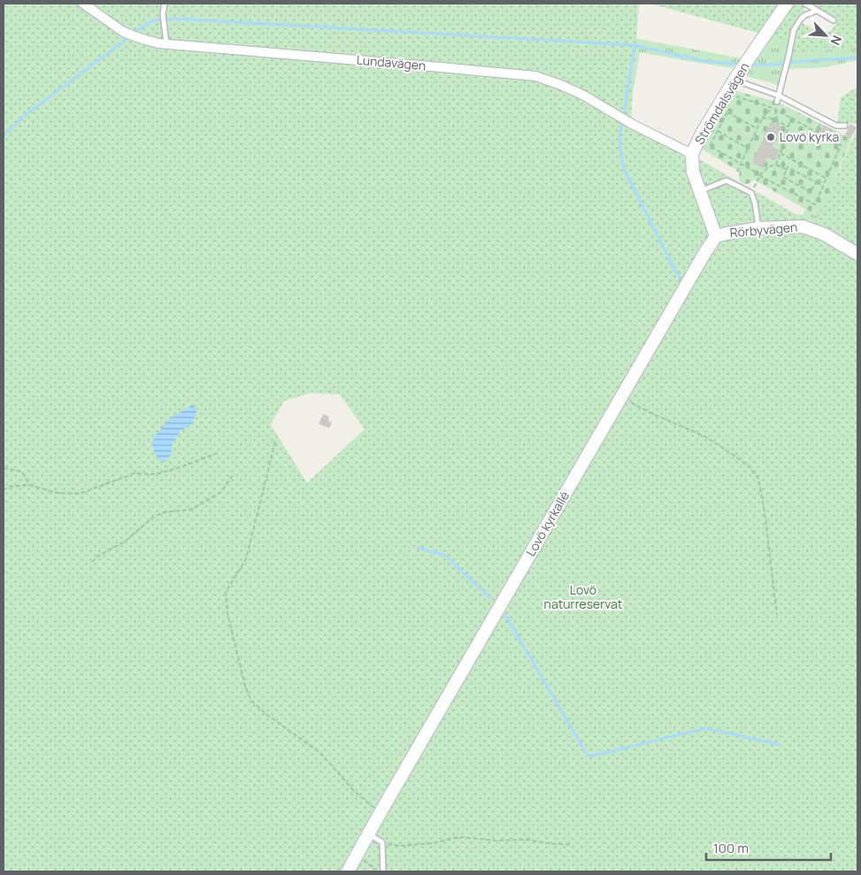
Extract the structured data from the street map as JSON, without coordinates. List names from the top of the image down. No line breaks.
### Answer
{"streets":{"street":["Lundavägen","Strömdalsvägen","Rörbyvägen","Lovö kyrkallé"]},"crossings":[["Lundavägen","Strömdalsvägen"],["Strömdalsvägen","Rörbyvägen"],["Strömdalsvägen","Lovö kyrkallé"],["Rörbyvägen","Lovö kyrkallé"]],"parks":["Lovö naturreservat"],"places":["Lovö kyrka"],"scale_bar":"100 m","north":"bottom right"}
